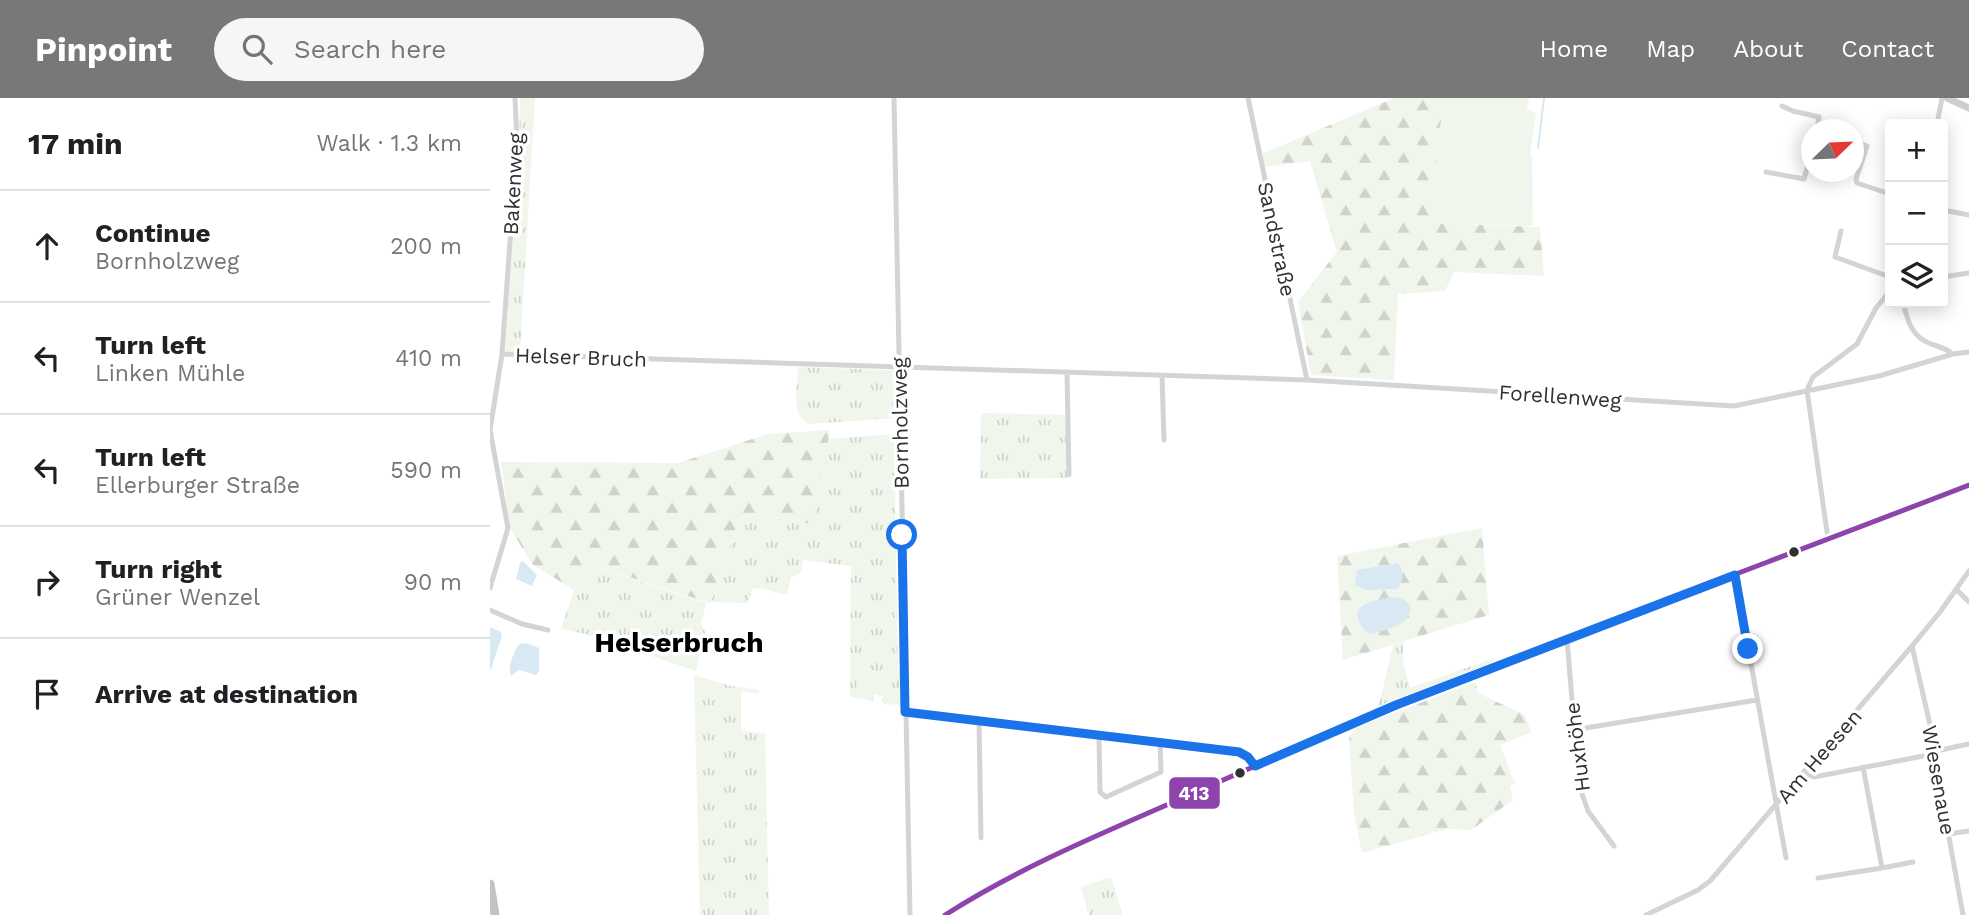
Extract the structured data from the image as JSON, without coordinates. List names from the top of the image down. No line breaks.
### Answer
{"streets":{"street":["Bakenweg","Sandstraße","Helser Bruch","Forellenweg","Bornholzweg","Huxhöhe","Am Heesen","Wiesenaue"]},"crossings":[["Bakenweg","Helser Bruch"],["Sandstraße","Forellenweg"],["Helser Bruch","Forellenweg"],["Helser Bruch","Bornholzweg"],["Forellenweg","Bornholzweg"],["Am Heesen","Wiesenaue"]],"districts":["Helserbruch"],"lines":["transit line 413"],"north":"top right","page":{"header":"Pinpoint","search":"Search here","nav":["Home","Map","About","Contact"],"heading":["17 min","Walk · 1.3 km"],"map_buttons":["+","−"],"list":[["Continue","Bornholzweg","200 m"],["Turn left","Linken Mühle","410 m"],["Turn left","Ellerburger Straße","590 m"],["Turn right","Grüner Wenzel","90 m"],"Arrive at destination"]}}
